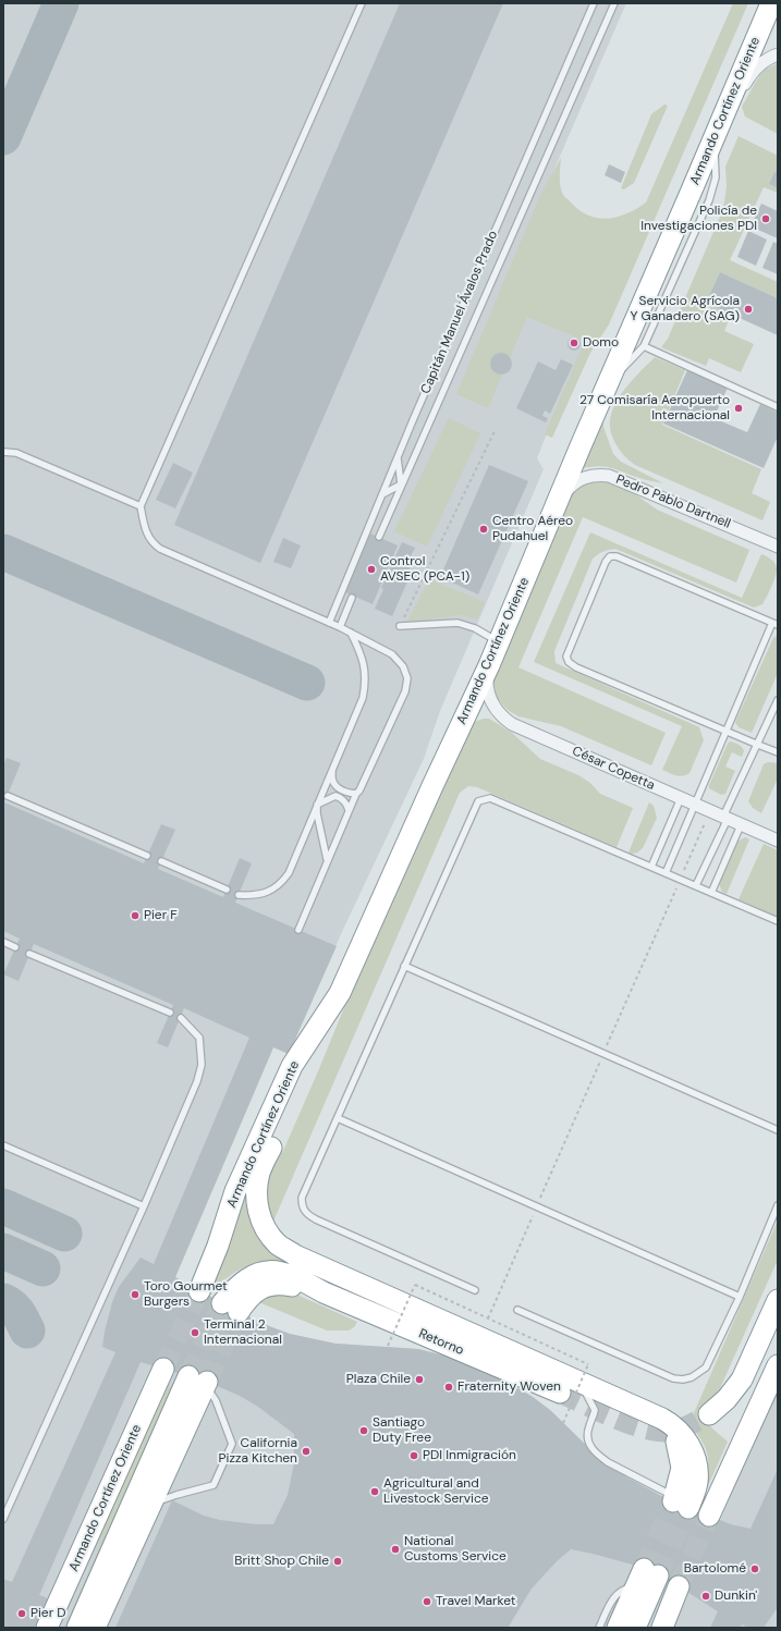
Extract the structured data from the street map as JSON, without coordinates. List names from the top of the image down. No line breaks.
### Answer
{"streets":{"highway":["Armando Cortínez Oriente","Retorno"],"street":["Pedro Pablo Dartnell","César Copetta"],"lane":["Capitán Manuel Ávalos Prado"]},"crossings":[["Armando Cortínez Oriente","Pedro Pablo Dartnell"],["Armando Cortínez Oriente","César Copetta"]],"places":["Policía de Investigaciones PDI","Servicio Agrícola Y Ganadero (SAG)","Domo","27 Comisaría Aeropuerto Internacional","Centro Aéreo Pudahuel","Control AVSEC (PCA-1)","Pier F","Toro Gourmet Burgers","Terminal 2 Internacional","Plaza Chile","Fraternity Woven","Santiago Duty Free","California Pizza Kitchen","PDI Inmigración","Agricultural and Livestock Service","National Customs Service","Britt Shop Chile","Bartolomé","Dunkin'","Travel Market","Pier D"]}
